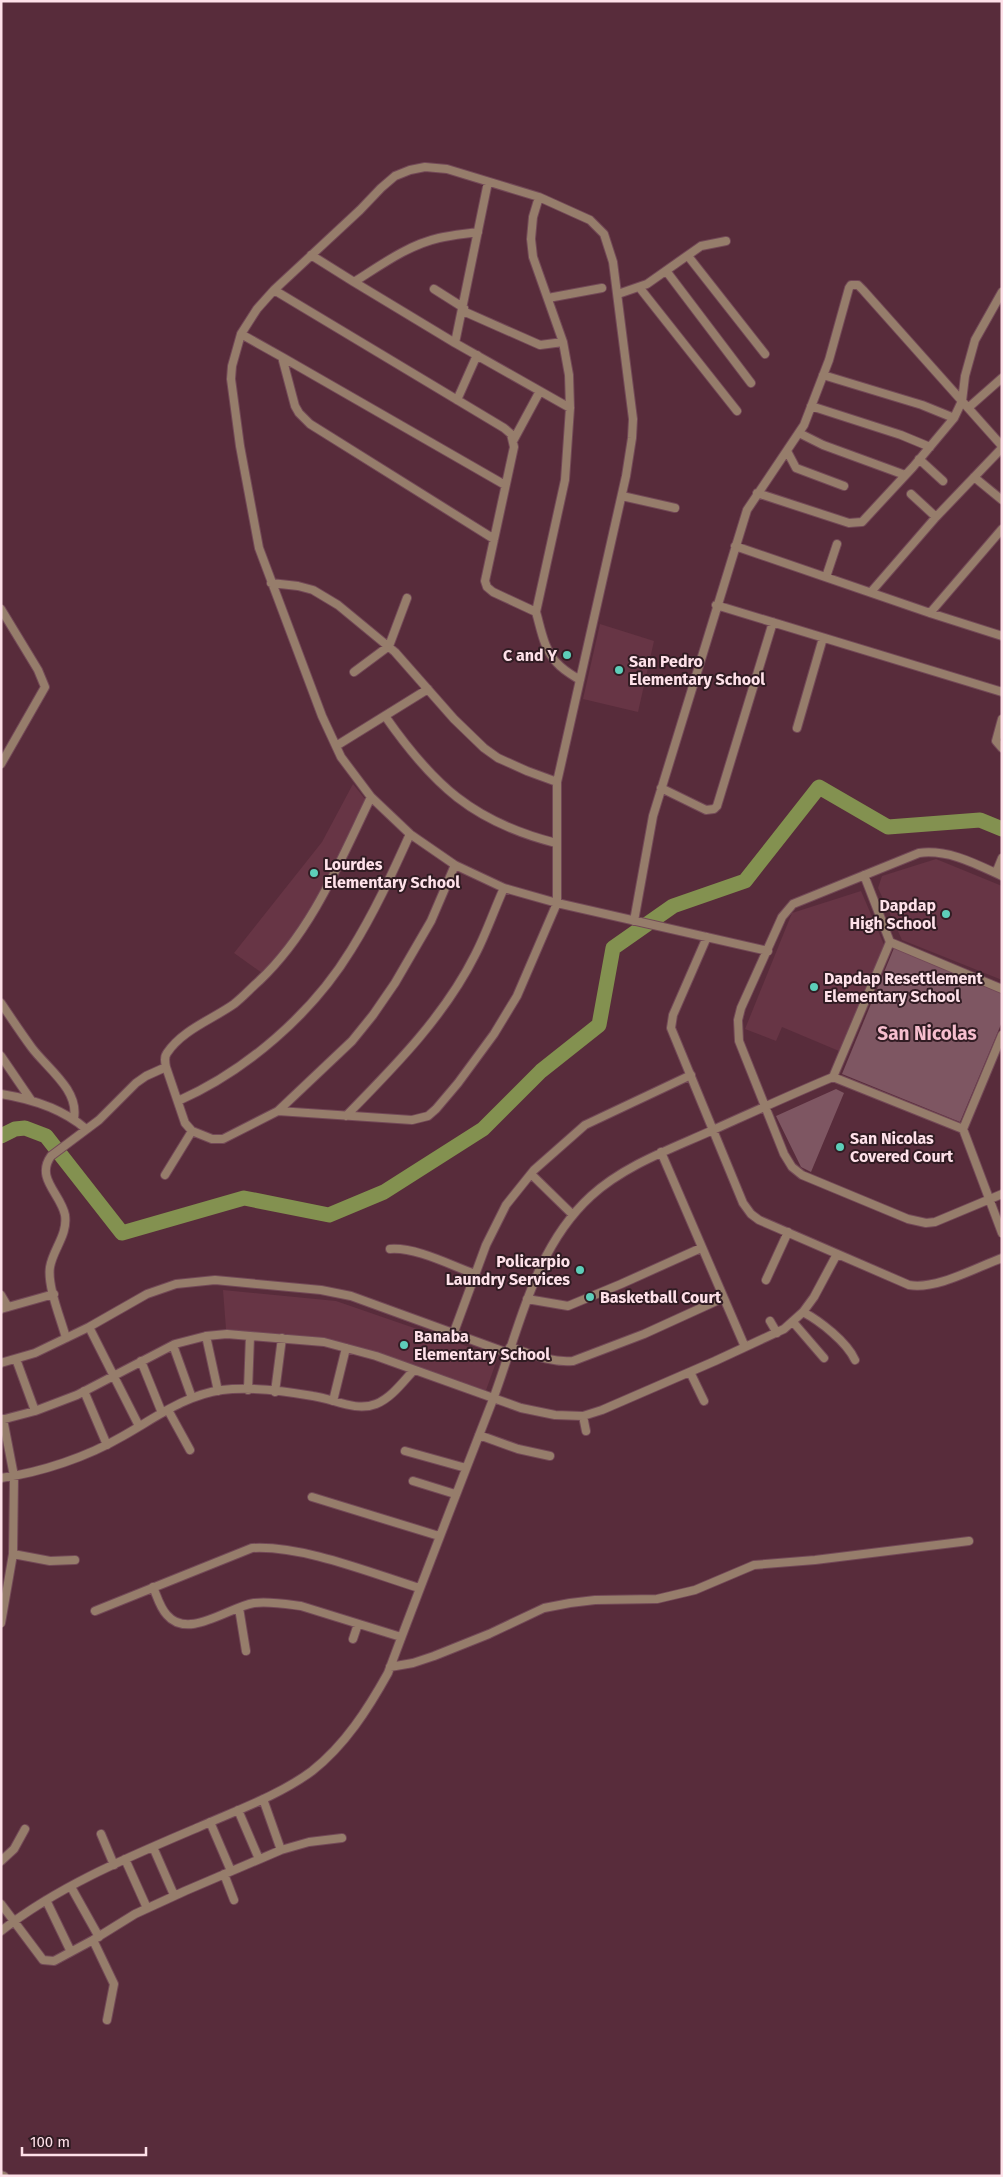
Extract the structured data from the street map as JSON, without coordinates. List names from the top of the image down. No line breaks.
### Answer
{"districts":["San Nicolas"],"places":["C and Y","San Pedro Elementary School","Lourdes Elementary School","Dapdap High School","Dapdap Resettlement Elementary School","San Nicolas Covered Court","Policarpio Laundry Services","Basketball Court","Banaba Elementary School"],"scale_bar":"100 m"}
